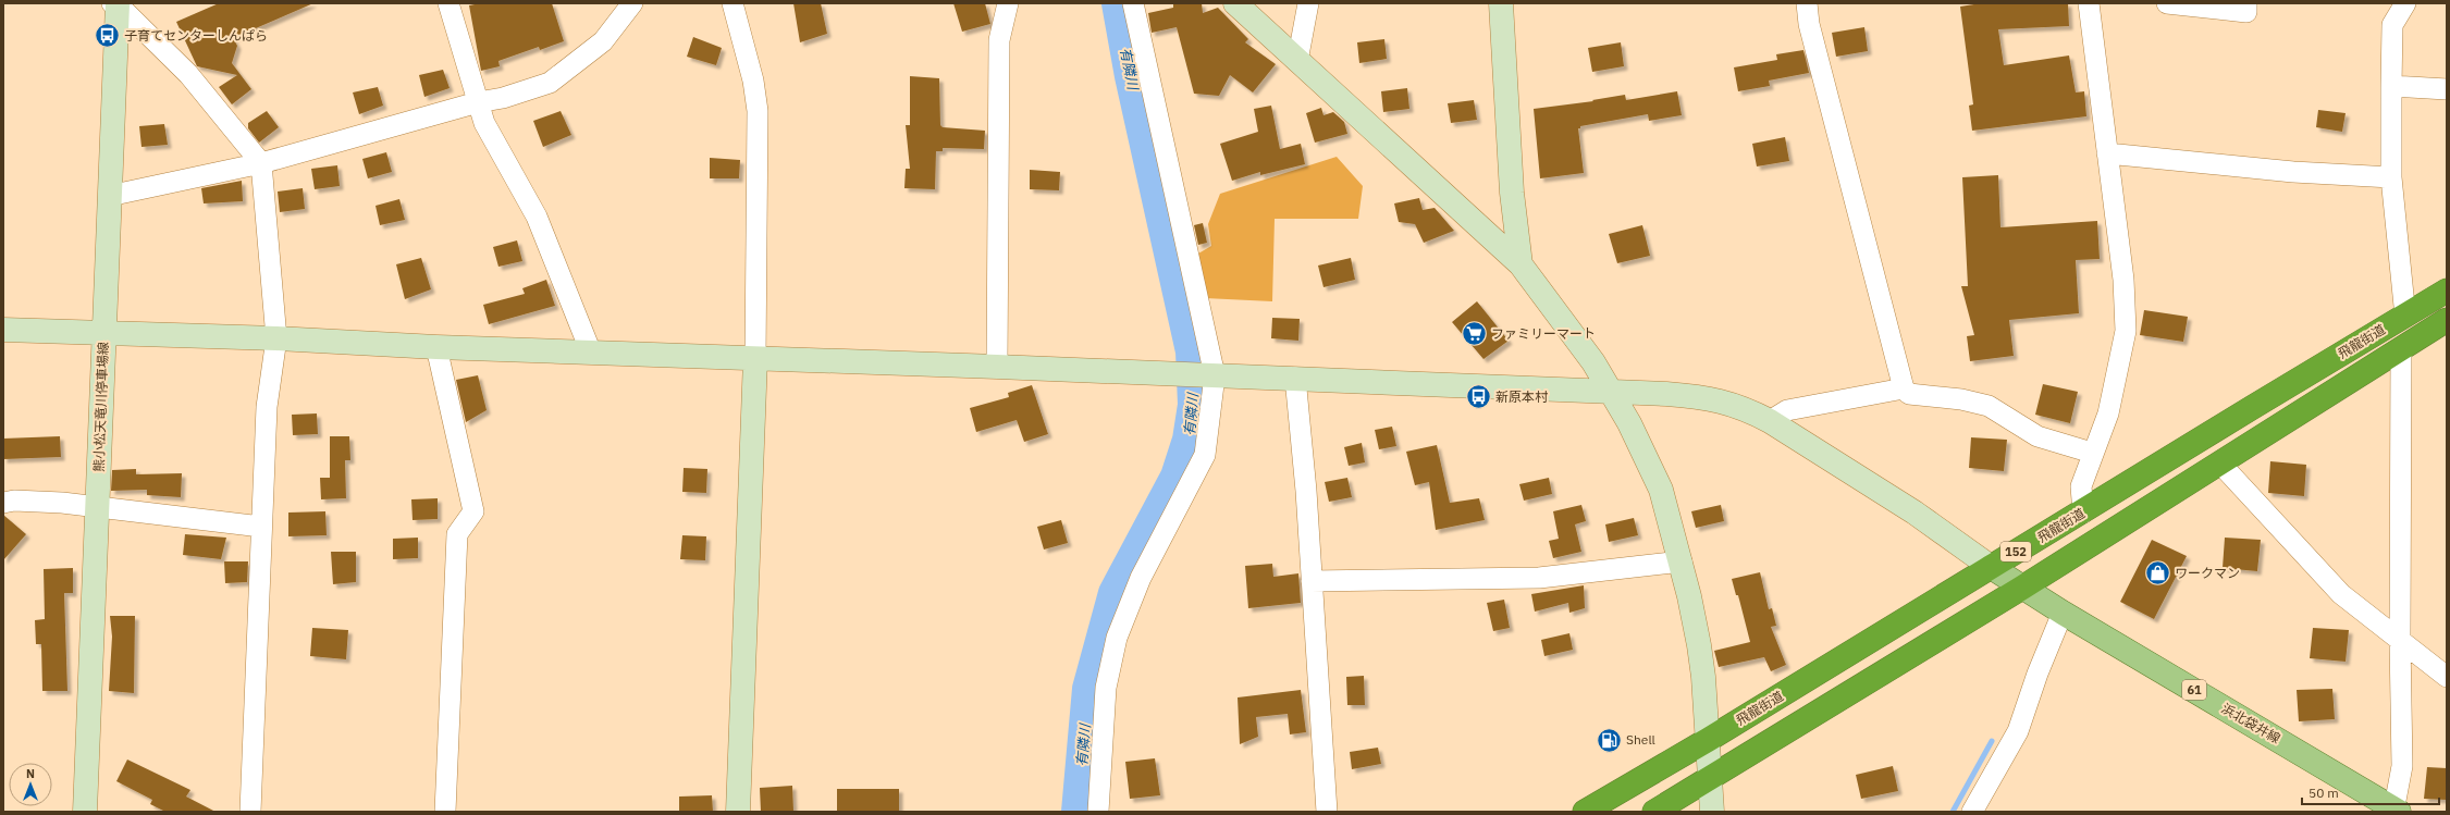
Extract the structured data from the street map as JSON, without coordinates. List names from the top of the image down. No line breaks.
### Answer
{"streets":{"highway":["飛龍街道","152"],"main road":["61","浜北袋井線"],"street":["熊小松天竜川停車場線"]},"crossings":[["飛龍街道","浜北袋井線"]],"water":["有隣川"],"places":{"bus stop":["子育てセンターしんぱら","新原本村"],"supermarket":["ファミリーマート"],"shop":["ワークマン"],"fuel station":["Shell"]},"scale_bar":"50 m","north":"top"}
